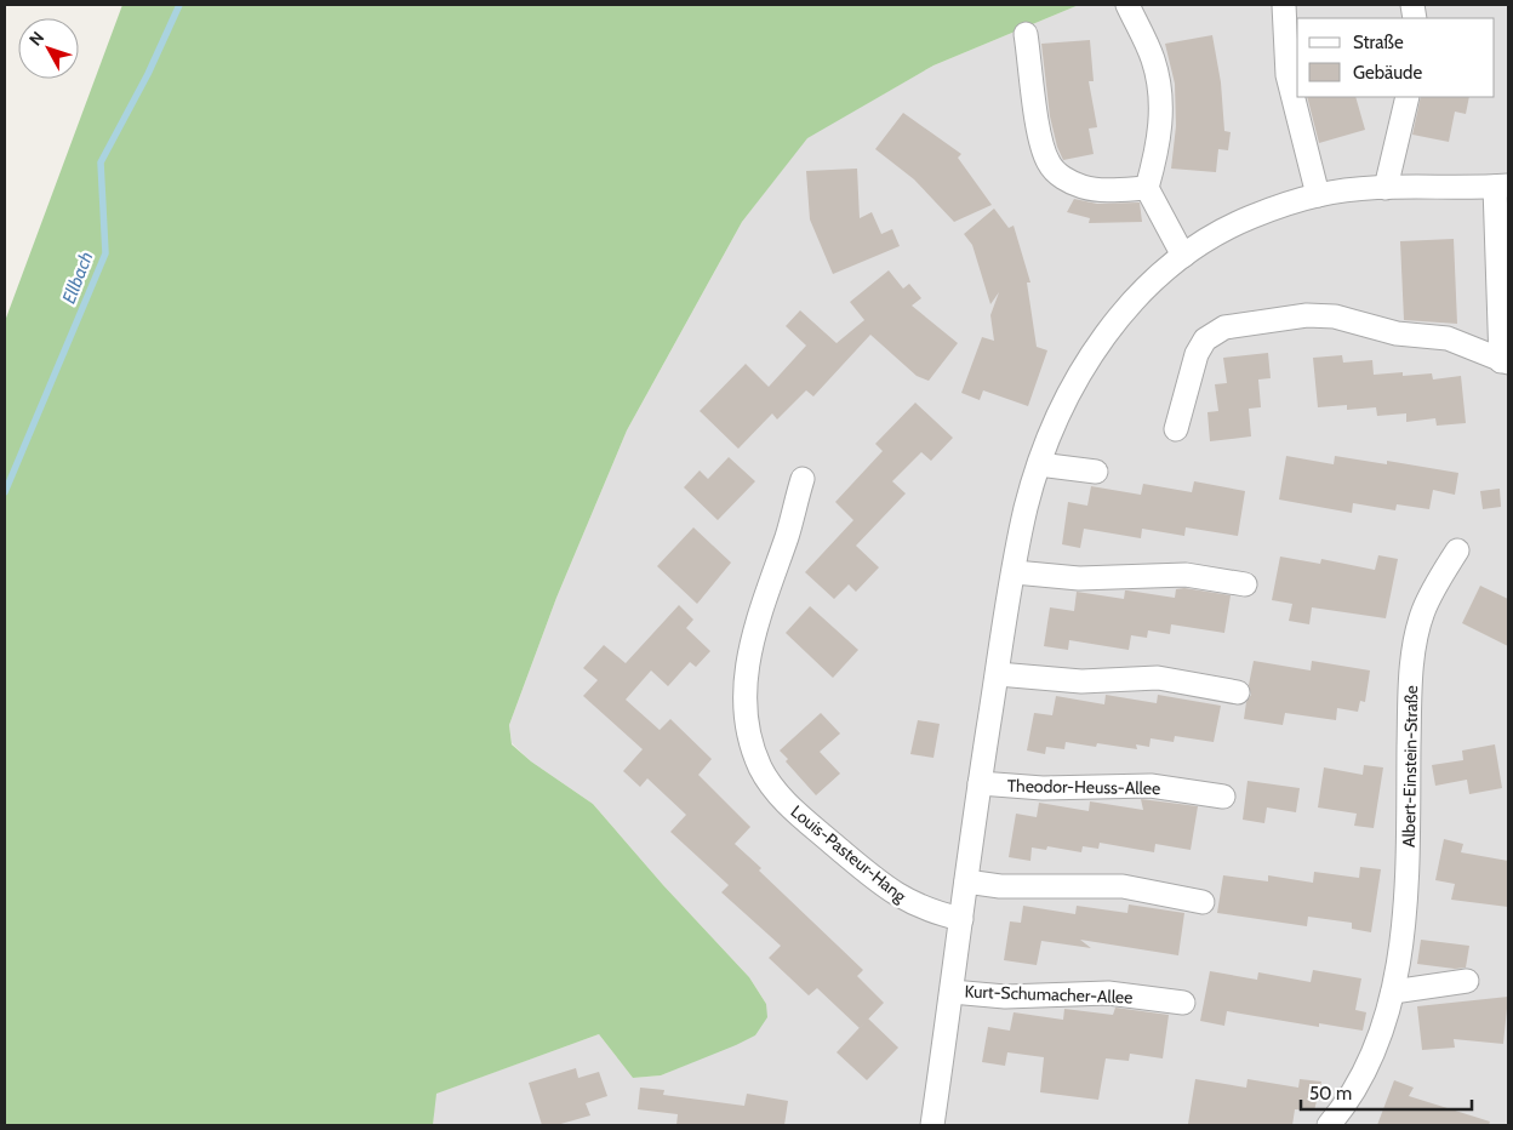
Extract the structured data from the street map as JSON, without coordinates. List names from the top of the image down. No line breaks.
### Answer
{"streets":{"street":["Albert-Einstein-Straße","Theodor-Heuss-Allee","Louis-Pasteur-Hang","Kurt-Schumacher-Allee"]},"crossings":[["Louis-Pasteur-Hang","Kurt-Schumacher-Allee"]],"water":["Ellbach"],"legend":["Straße","Gebäude"],"scale_bar":"50 m","north":"top left"}
